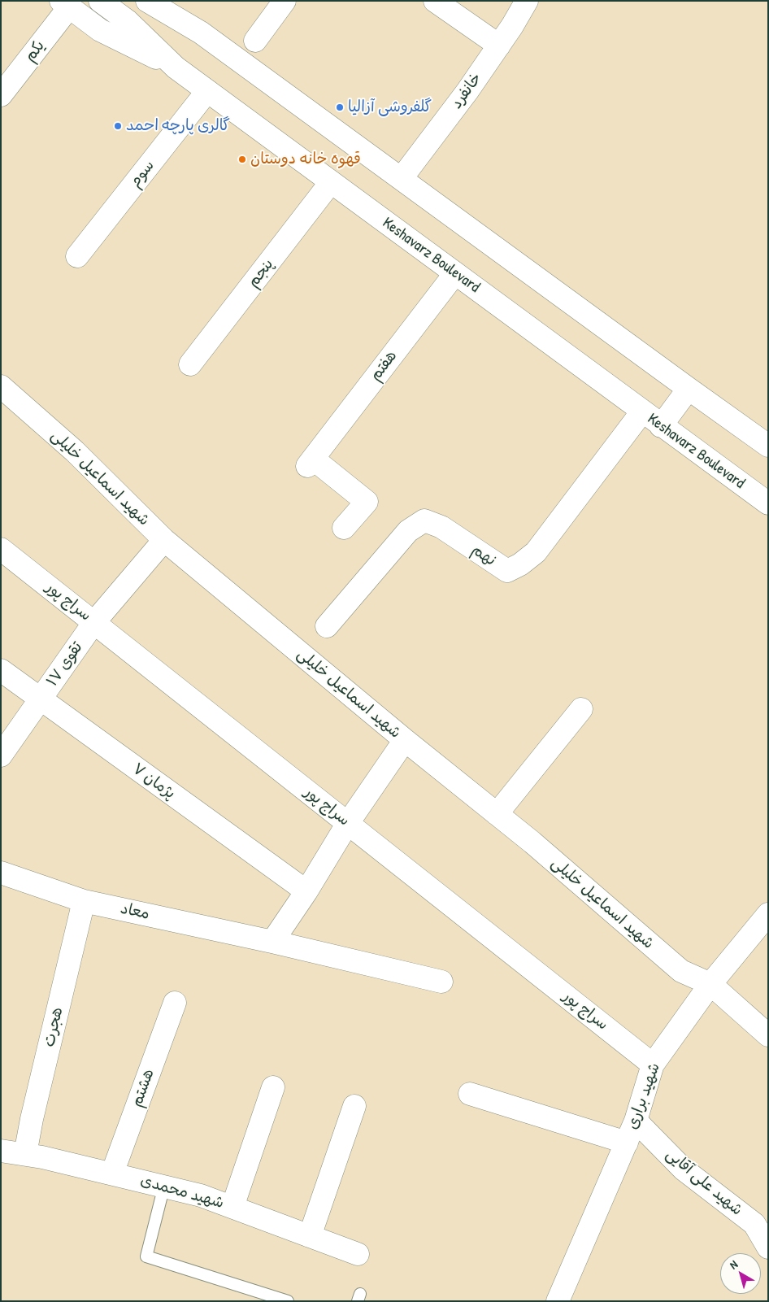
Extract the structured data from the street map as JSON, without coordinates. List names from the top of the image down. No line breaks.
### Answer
{"streets":{"street":["یکم","خانفرد","سوم","Keshavarz Boulevard","پنجم","هفتم","شهید اسماعیل خلیلی","نهم","سراج پور","تقوی ۱۷","پژمان ۷","معاد","هجرت","هشتم","شهید براری","شهید علی آقایی","شهید محمدی"]},"crossings":[["سوم","Keshavarz Boulevard"],["Keshavarz Boulevard","پنجم"],["Keshavarz Boulevard","هفتم"],["Keshavarz Boulevard","نهم"],["شهید اسماعیل خلیلی","تقوی ۱۷"],["شهید اسماعیل خلیلی","شهید براری"],["سراج پور","تقوی ۱۷"],["سراج پور","شهید براری"],["تقوی ۱۷","پژمان ۷"],["معاد","هجرت"],["هجرت","شهید محمدی"],["هشتم","شهید محمدی"],["شهید براری","شهید علی آقایی"]],"places":["گلفروشی آزالیا","گالری پارچه احمد","قهوه خانه دوستان"],"north":"top left"}
